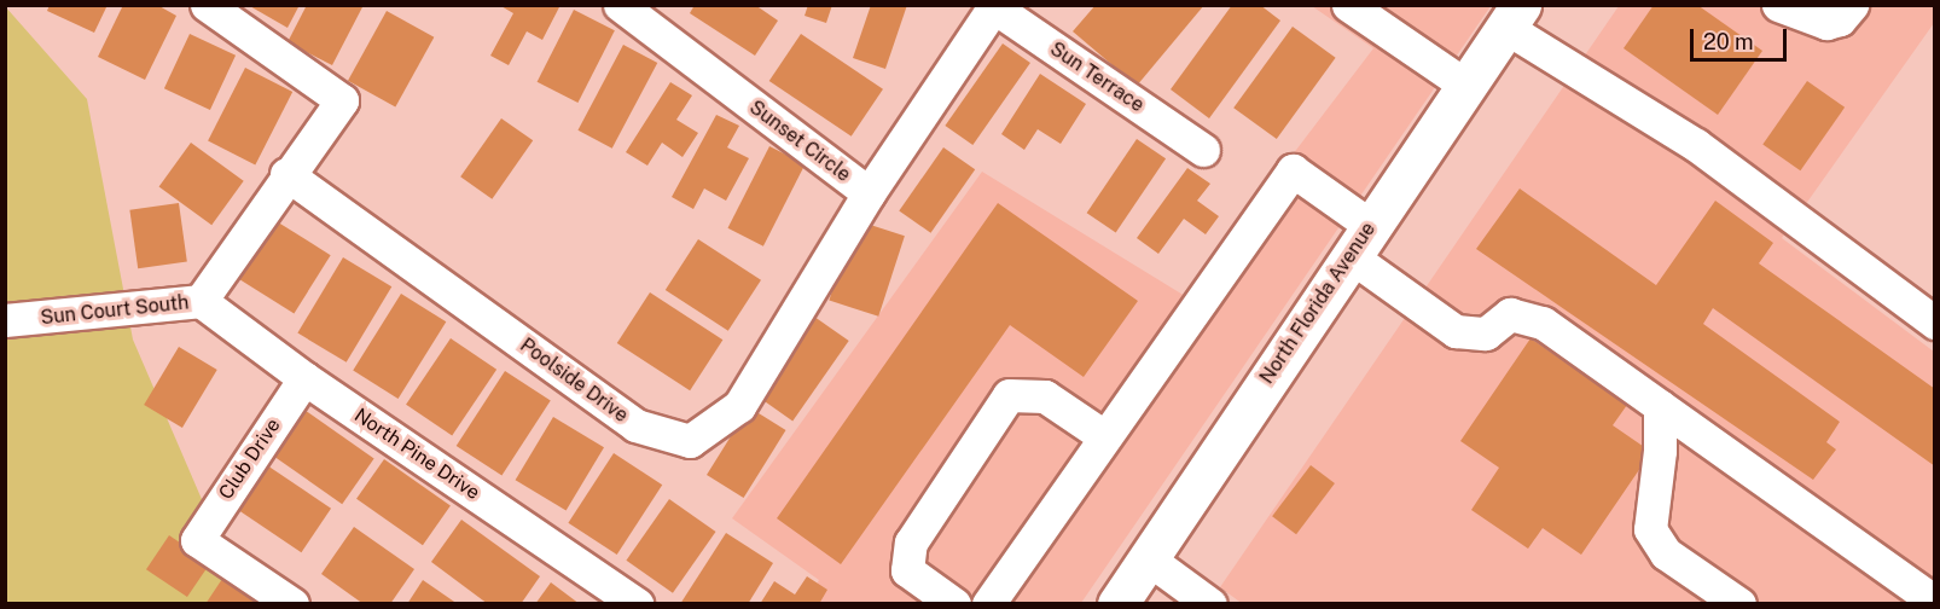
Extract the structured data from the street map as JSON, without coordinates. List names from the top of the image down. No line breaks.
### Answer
{"streets":{"main road":["North Florida Avenue"],"street":["Sun Terrace","Sunset Circle","Sun Court South","Poolside Drive","North Pine Drive","Club Drive"]},"crossings":[["Sun Terrace","Sunset Circle"],["Sunset Circle","Poolside Drive"],["Sun Court South","Poolside Drive"],["Sun Court South","North Pine Drive"],["North Pine Drive","Club Drive"]],"scale_bar":"20 m"}
